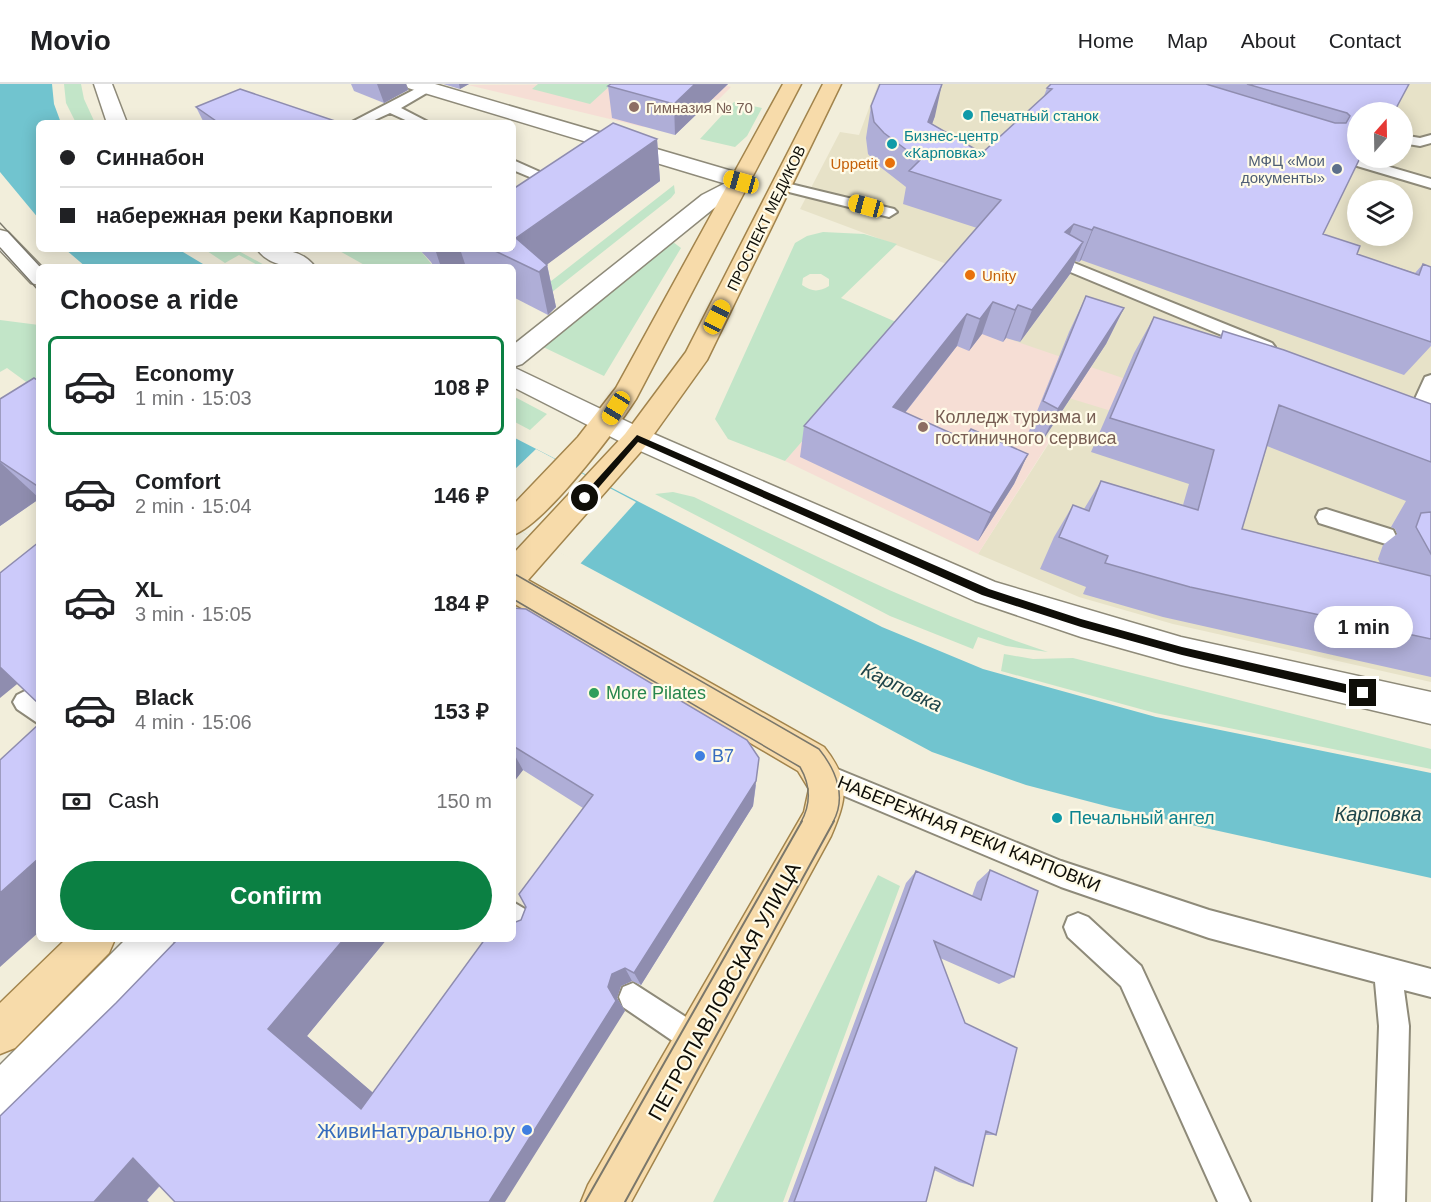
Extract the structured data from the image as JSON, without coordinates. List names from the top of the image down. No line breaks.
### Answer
{"streets":{"main road":["ПРОСПЕКТ МЕДИКОВ","НАБЕРЕЖНАЯ РЕКИ КАРПОВКИ","ПЕТРОПАВЛОВСКАЯ УЛИЦА"]},"crossings":[["НАБЕРЕЖНАЯ РЕКИ КАРПОВКИ","ПЕТРОПАВЛОВСКАЯ УЛИЦА"]],"water":["Карповка"],"places":["Гимназия № 70","Печатный станок","Бизнес-центр «Карповка»","Uppetit","МФЦ «Мои документы»","Unity","Колледж туризма и гостиничного сервиса","More Pilates","B7","Печальный ангел","ЖивиНатурально.ру"],"north":"top","page":{"header":"Movio","nav":["Home","Map","About","Contact"],"banner":["Синнабон","набережная реки Карповки"],"heading":"Choose a ride","list":[{"name":"Economy","note":"1 min · 15:03","value":"108 ₽"},{"name":"Comfort","note":"2 min · 15:04","value":"146 ₽"},{"name":"XL","note":"3 min · 15:05","value":"184 ₽"},{"name":"Black","note":"4 min · 15:06","value":"153 ₽"}],"bubble":"1 min","pay":["Cash","150 m"],"buttons":"Confirm"}}
